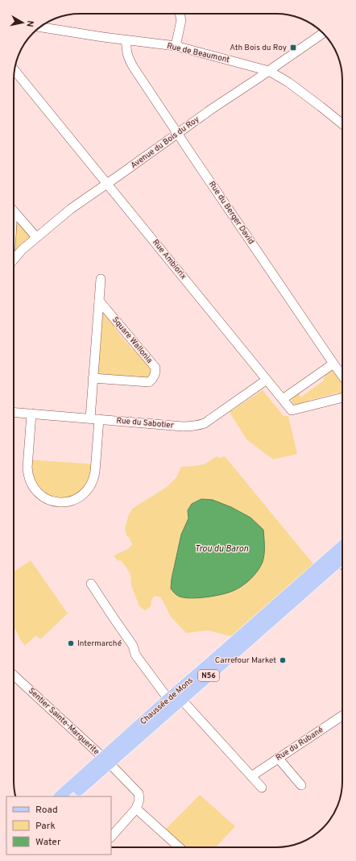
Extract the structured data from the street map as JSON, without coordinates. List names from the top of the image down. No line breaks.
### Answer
{"streets":{"main road":["N56","Chaussée de Mons"],"street":["Rue de Beaumont","Avenue du Bois du Roy","Rue du Berger David","Rue Ambiorix","Square Wallonia","Rue du Sabotier","Sentier Sainte-Marguerite","Rue du Rubané"]},"crossings":[["Rue de Beaumont","Avenue du Bois du Roy"],["Rue de Beaumont","Rue du Berger David"],["Avenue du Bois du Roy","Rue du Berger David"],["Avenue du Bois du Roy","Rue Ambiorix"],["Rue Ambiorix","Rue du Sabotier"],["Chaussée de Mons","Sentier Sainte-Marguerite"]],"water":["Trou du Baron"],"places":{"transit":["Ath Bois du Roy"],"other":["Intermarché","Carrefour Market"]},"legend":["Road","Park","Water"],"north":"right"}
